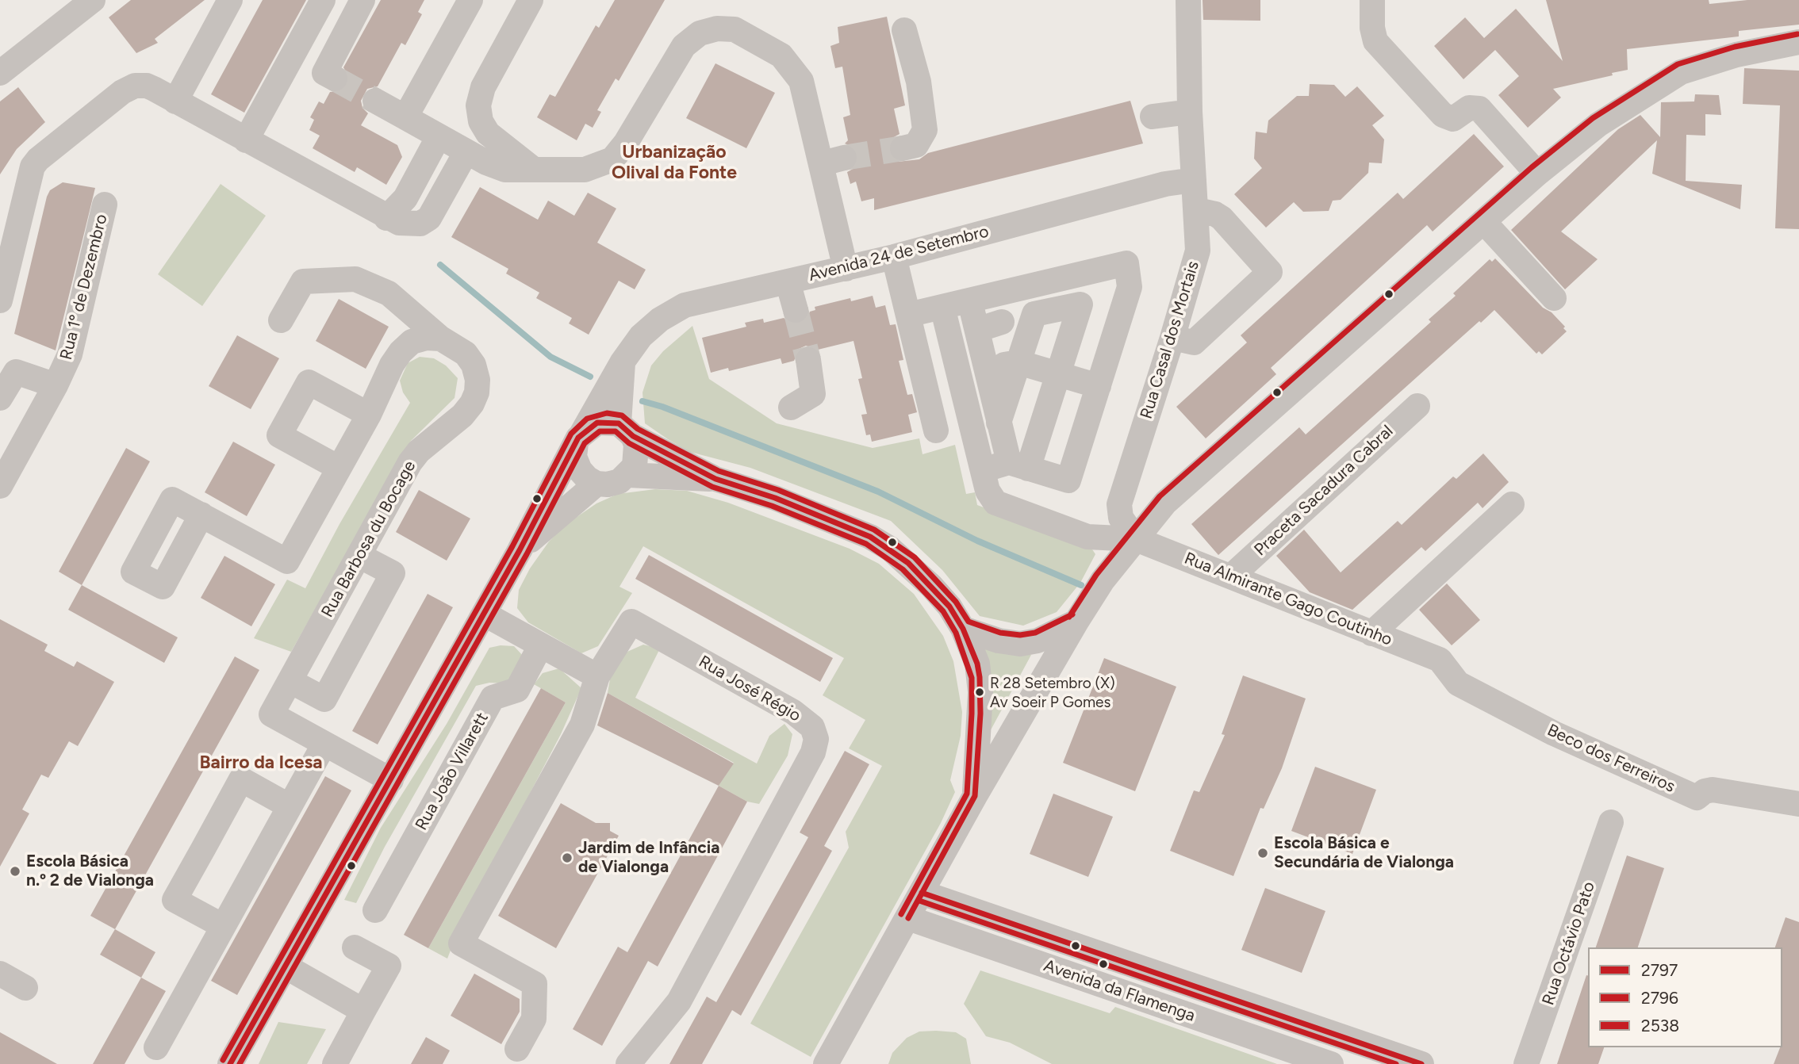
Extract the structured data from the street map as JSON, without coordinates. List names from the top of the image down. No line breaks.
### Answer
{"streets":{"street":["Avenida 24 de Setembro","Rua 1º de Dezembro","Rua Casal dos Mortais","Praceta Sacadura Cabral","Rua Barbosa du Bocage","Rua Almirante Gago Coutinho","Rua José Régio","Beco dos Ferreiros","Rua João Villarett","Rua Octávio Pato","Avenida da Flamenga"]},"crossings":[["Avenida 24 de Setembro","Rua Casal dos Mortais"],["Avenida 24 de Setembro","Rua Barbosa du Bocage"],["Rua Casal dos Mortais","Rua Almirante Gago Coutinho"],["Praceta Sacadura Cabral","Rua Almirante Gago Coutinho"],["Rua Almirante Gago Coutinho","Beco dos Ferreiros"]],"districts":["Urbanização Olival da Fonte","Bairro da Icesa"],"places":["R 28 Setembro (X) Av Soeir P Gomes","Escola Básica e Secundária de Vialonga","Jardim de Infância de Vialonga","Escola Básica n.º 2 de Vialonga"],"lines":["transit line 2538","transit line 2797","transit line 2796"],"legend":["2797","2796","2538"]}
